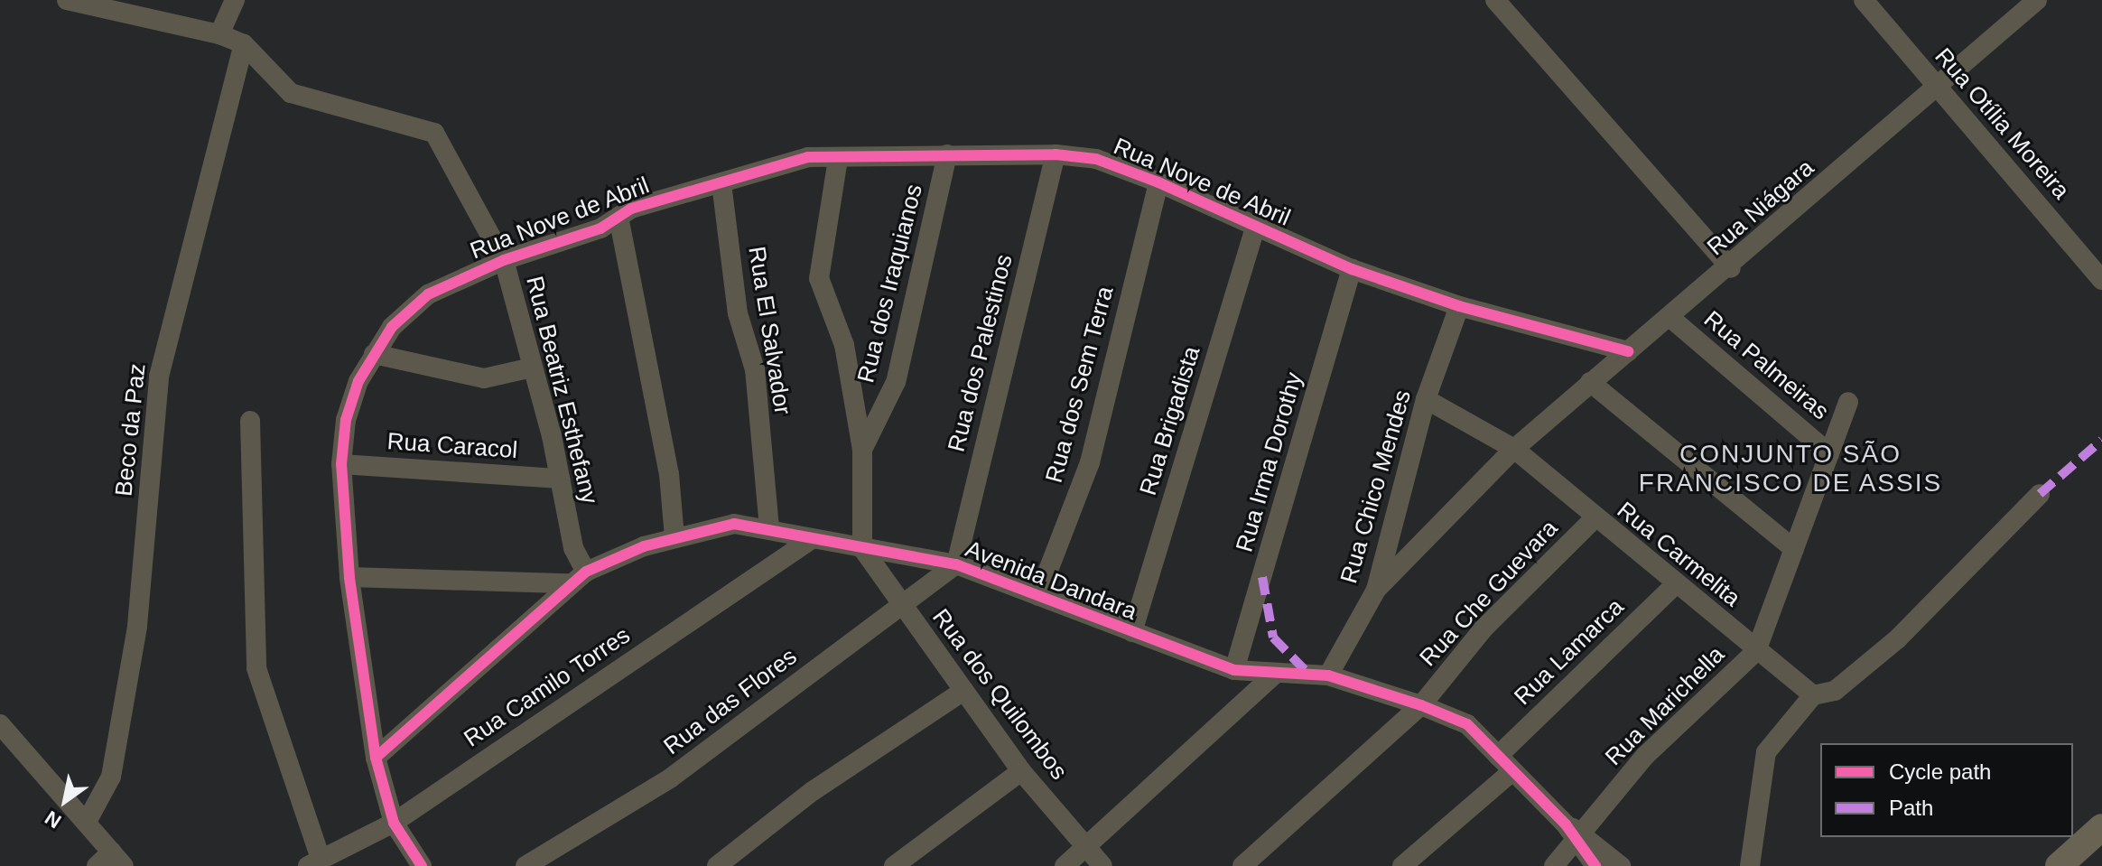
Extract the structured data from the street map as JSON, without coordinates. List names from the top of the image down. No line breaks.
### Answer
{"streets":{"street":["Rua Otília Moreira","Rua Nove de Abril","Rua Niágara","Rua dos Iraquianos","Rua El Salvador","Rua dos Palestinos","Rua Palmeiras","Rua dos Sem Terra","Rua Beatriz Esthefany","Rua Brigadista","Beco da Paz","Rua Caracol","Rua Irma Dorothy","Rua Chico Mendes","Rua Carmelita","Avenida Dandara","Rua Che Guevara","Rua Lamarca","Rua Camilo Torres","Rua dos Quilombos","Rua das Flores","Rua Marichella"]},"crossings":[["Rua Otília Moreira","Rua Niágara"],["Rua Nove de Abril","Rua Niágara"],["Rua Nove de Abril","Rua dos Iraquianos"],["Rua Nove de Abril","Rua El Salvador"],["Rua Nove de Abril","Rua dos Palestinos"],["Rua Nove de Abril","Rua dos Sem Terra"],["Rua Nove de Abril","Rua Beatriz Esthefany"],["Rua Nove de Abril","Rua Brigadista"],["Rua Nove de Abril","Rua Caracol"],["Rua Nove de Abril","Rua Irma Dorothy"],["Rua Nove de Abril","Rua Chico Mendes"],["Rua Nove de Abril","Avenida Dandara"],["Rua Nove de Abril","Rua Camilo Torres"],["Rua Niágara","Rua Palmeiras"],["Rua Niágara","Rua Chico Mendes"],["Rua Niágara","Rua Carmelita"],["Rua dos Iraquianos","Avenida Dandara"],["Rua dos Iraquianos","Rua dos Quilombos"],["Rua El Salvador","Avenida Dandara"],["Rua dos Palestinos","Avenida Dandara"],["Rua dos Palestinos","Rua das Flores"],["Rua dos Sem Terra","Avenida Dandara"],["Rua Beatriz Esthefany","Beco da Paz"],["Rua Beatriz Esthefany","Rua Caracol"],["Rua Beatriz Esthefany","Avenida Dandara"],["Rua Brigadista","Avenida Dandara"],["Rua Irma Dorothy","Avenida Dandara"],["Rua Chico Mendes","Rua Carmelita"],["Rua Chico Mendes","Avenida Dandara"],["Rua Carmelita","Rua Che Guevara"],["Rua Carmelita","Rua Lamarca"],["Rua Carmelita","Rua Marichella"],["Avenida Dandara","Rua Che Guevara"],["Avenida Dandara","Rua Lamarca"],["Avenida Dandara","Rua Camilo Torres"],["Avenida Dandara","Rua dos Quilombos"],["Avenida Dandara","Rua das Flores"],["Avenida Dandara","Rua Marichella"],["Rua dos Quilombos","Rua das Flores"]],"districts":["CONJUNTO SÃO FRANCISCO DE ASSIS"],"legend":["Cycle path","Path"],"north":"bottom left"}
